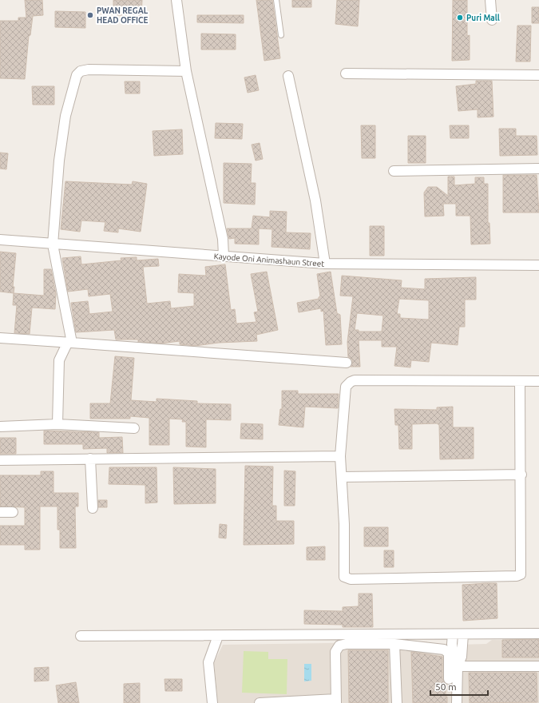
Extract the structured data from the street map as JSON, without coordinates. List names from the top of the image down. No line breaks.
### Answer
{"streets":{"street":["Kayode Oni Animashaun Street"]},"places":["PWAN REGAL HEAD OFFICE","Puri Mall"],"scale_bar":"50 m"}
